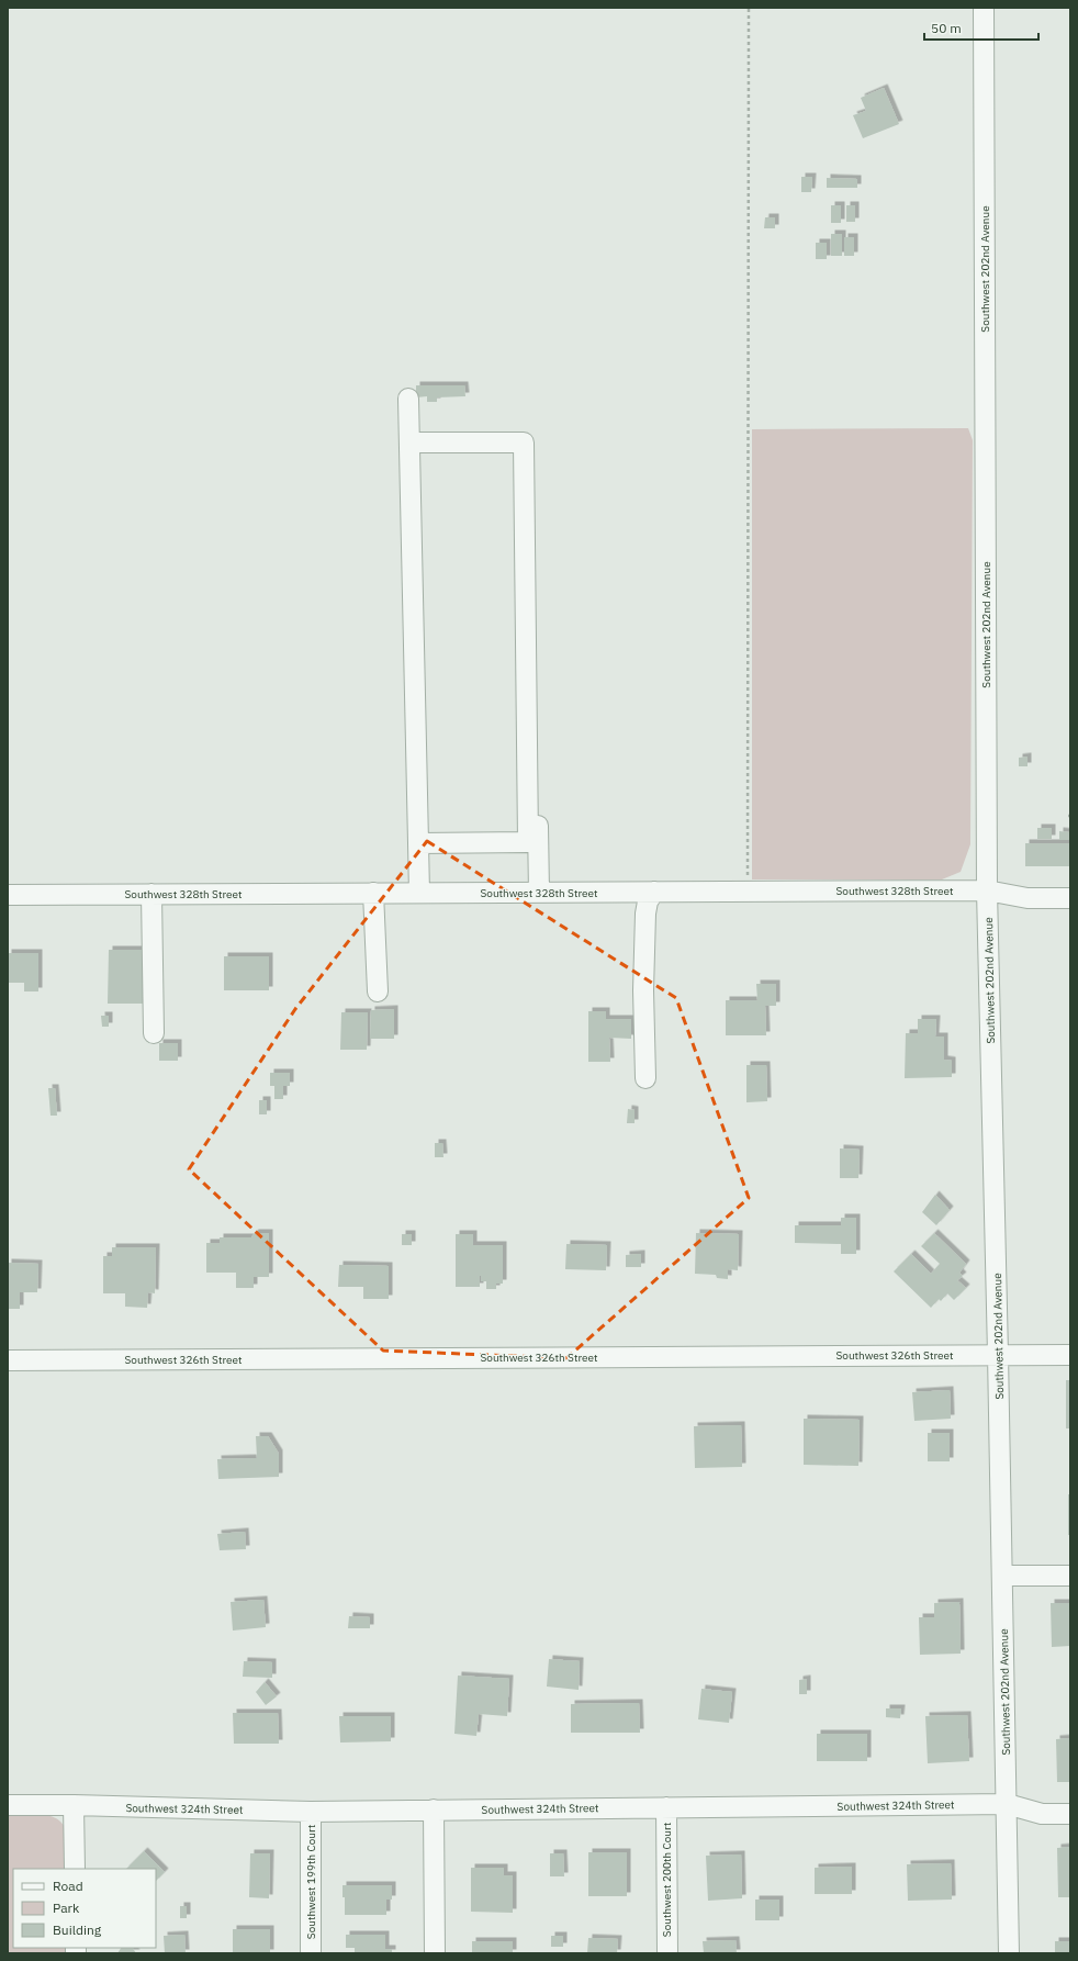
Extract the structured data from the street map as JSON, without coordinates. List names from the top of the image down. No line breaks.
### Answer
{"streets":{"street":["Southwest 202nd Avenue","Southwest 328th Street","Southwest 326th Street","Southwest 324th Street","Southwest 200th Court","Southwest 199th Court"]},"crossings":[["Southwest 202nd Avenue","Southwest 328th Street"],["Southwest 202nd Avenue","Southwest 326th Street"],["Southwest 202nd Avenue","Southwest 324th Street"],["Southwest 324th Street","Southwest 200th Court"],["Southwest 324th Street","Southwest 199th Court"]],"legend":["Road","Park","Building"],"scale_bar":"50 m"}
